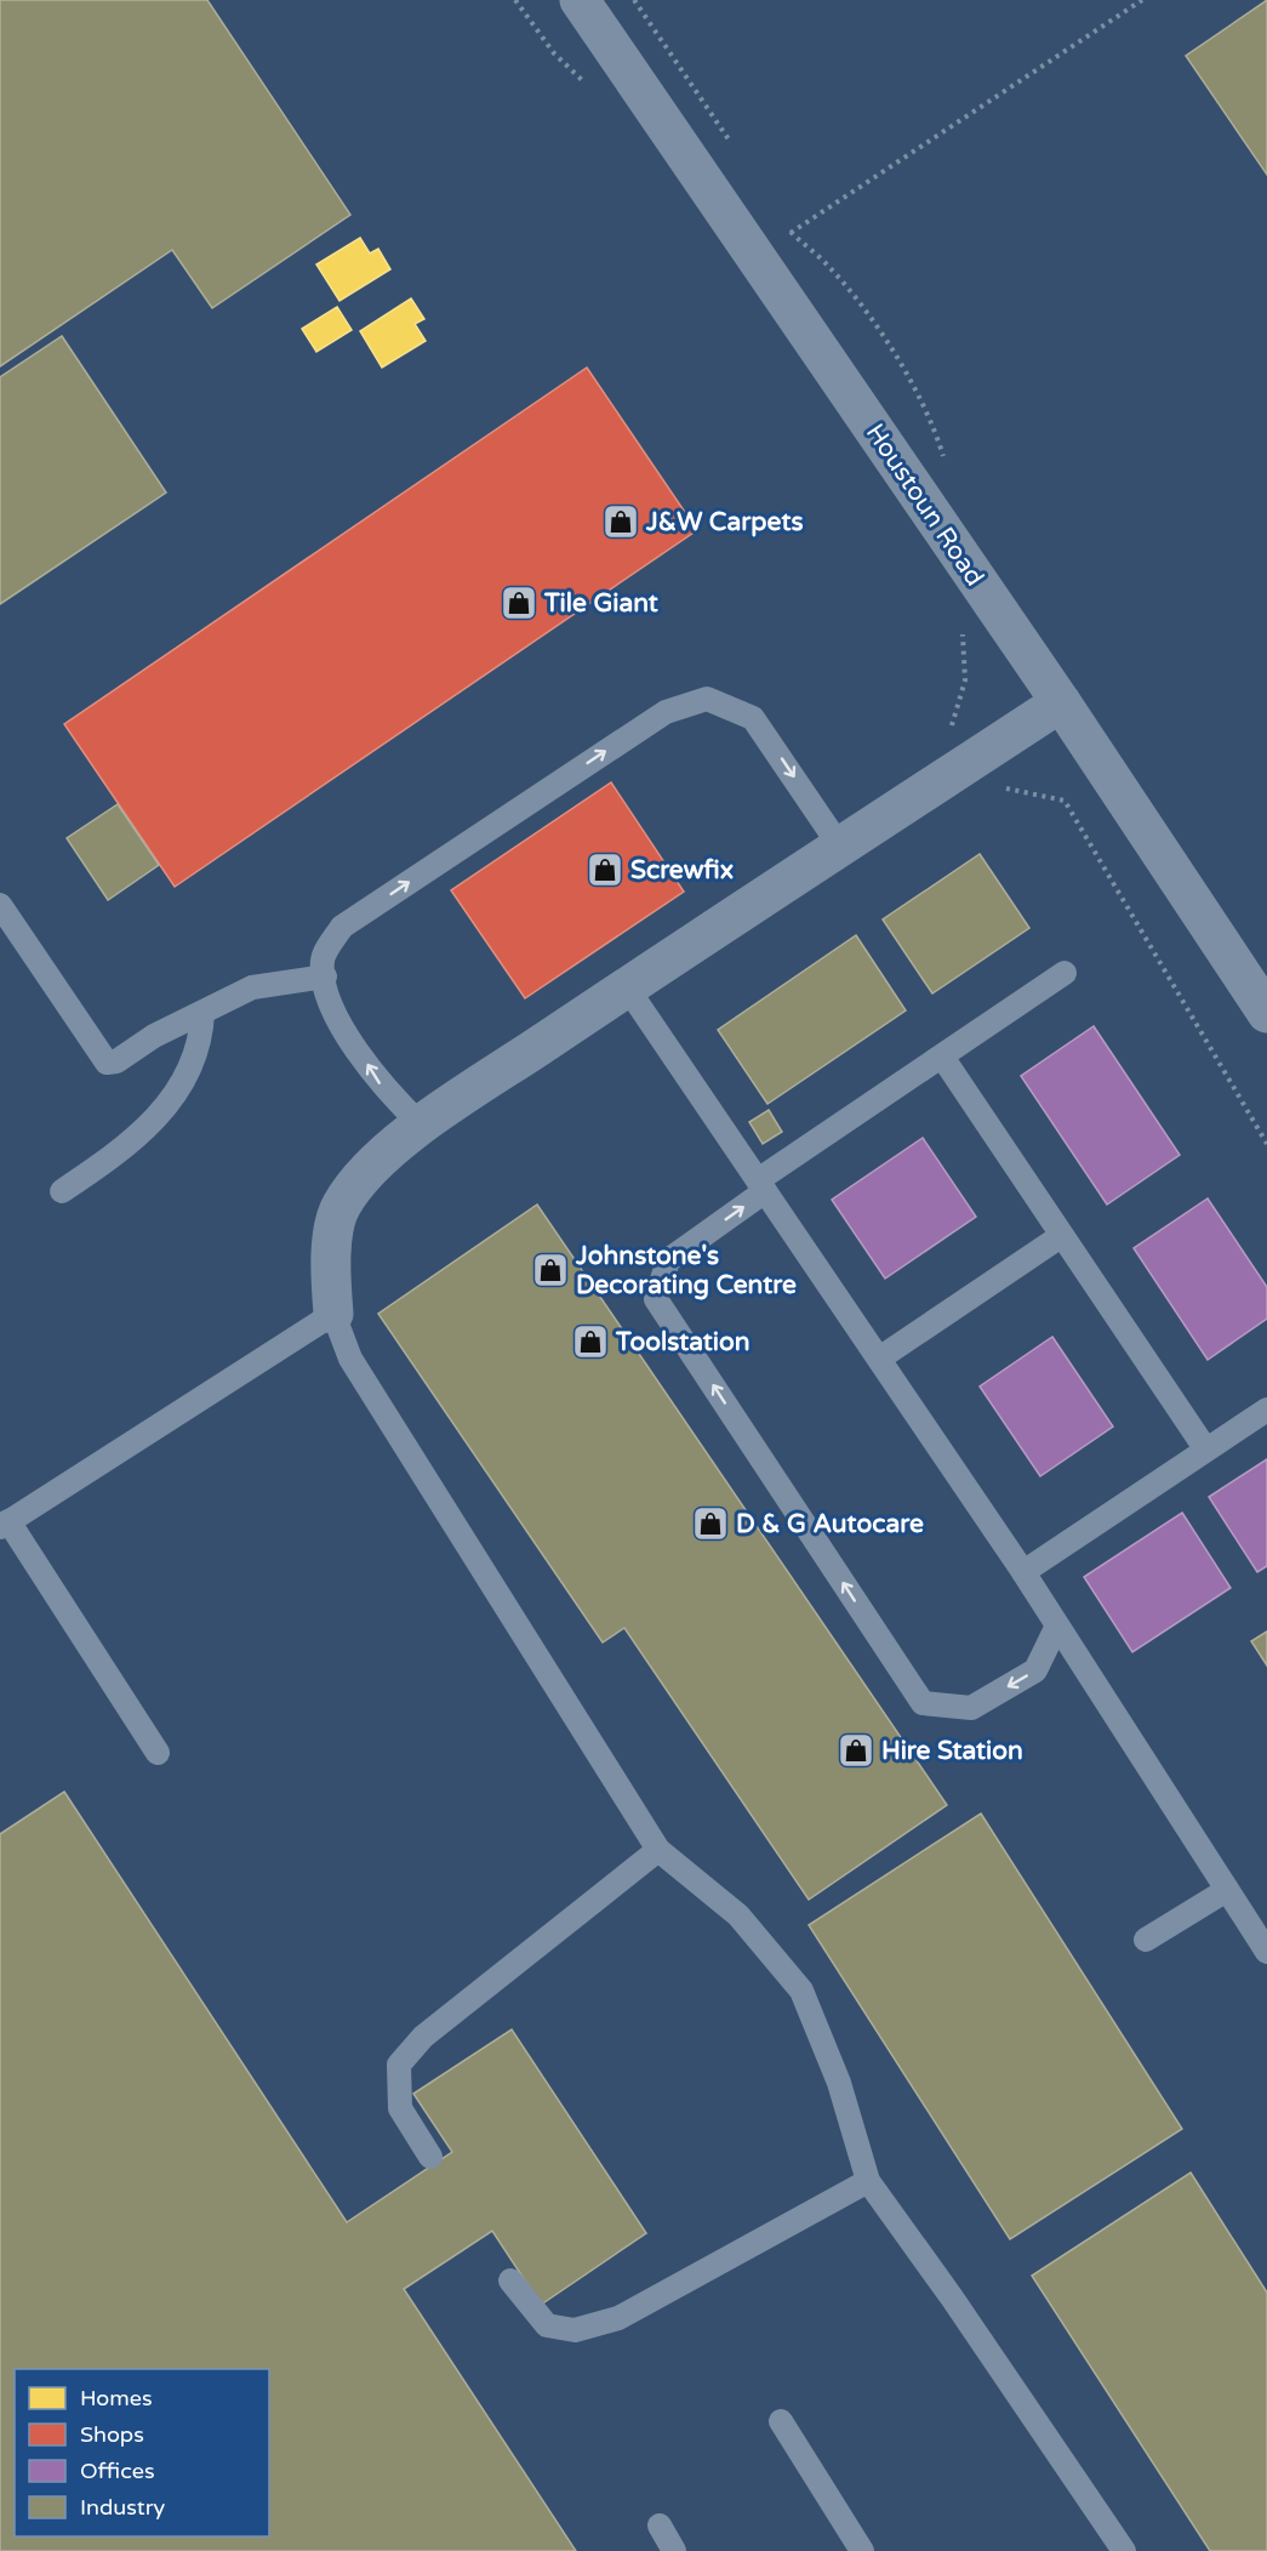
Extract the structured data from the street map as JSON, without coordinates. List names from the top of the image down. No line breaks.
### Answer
{"streets":{"street":["Houstoun Road"]},"places":{"shop":["J&W Carpets","Tile Giant","Screwfix","Johnstone's Decorating Centre","Toolstation","D & G Autocare","Hire Station"]},"legend":["Homes","Shops","Offices","Industry"]}
